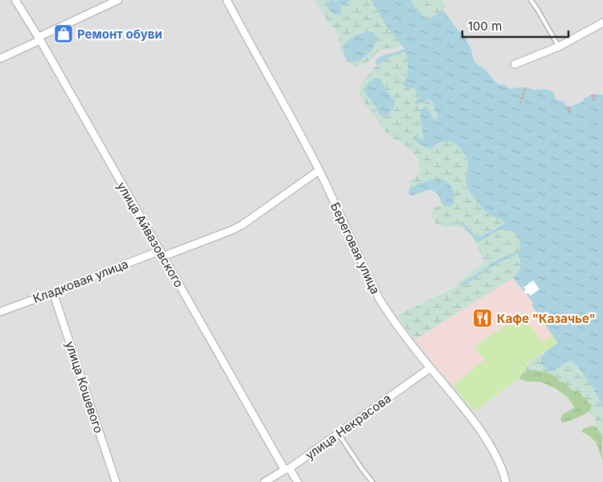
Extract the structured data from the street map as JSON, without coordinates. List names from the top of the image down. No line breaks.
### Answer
{"streets":{"street":["улица Айвазовского","Береговая улица","Кладковая улица","улица Кошевого","улица Некрасова"]},"crossings":[["улица Айвазовского","Кладковая улица"],["улица Айвазовского","улица Некрасова"],["Береговая улица","Кладковая улица"],["Береговая улица","улица Некрасова"],["Кладковая улица","улица Кошевого"]],"places":{"shop":["Ремонт обуви"],"restaurant":["Кафе \"Казачье\""]},"scale_bar":"100 m"}
